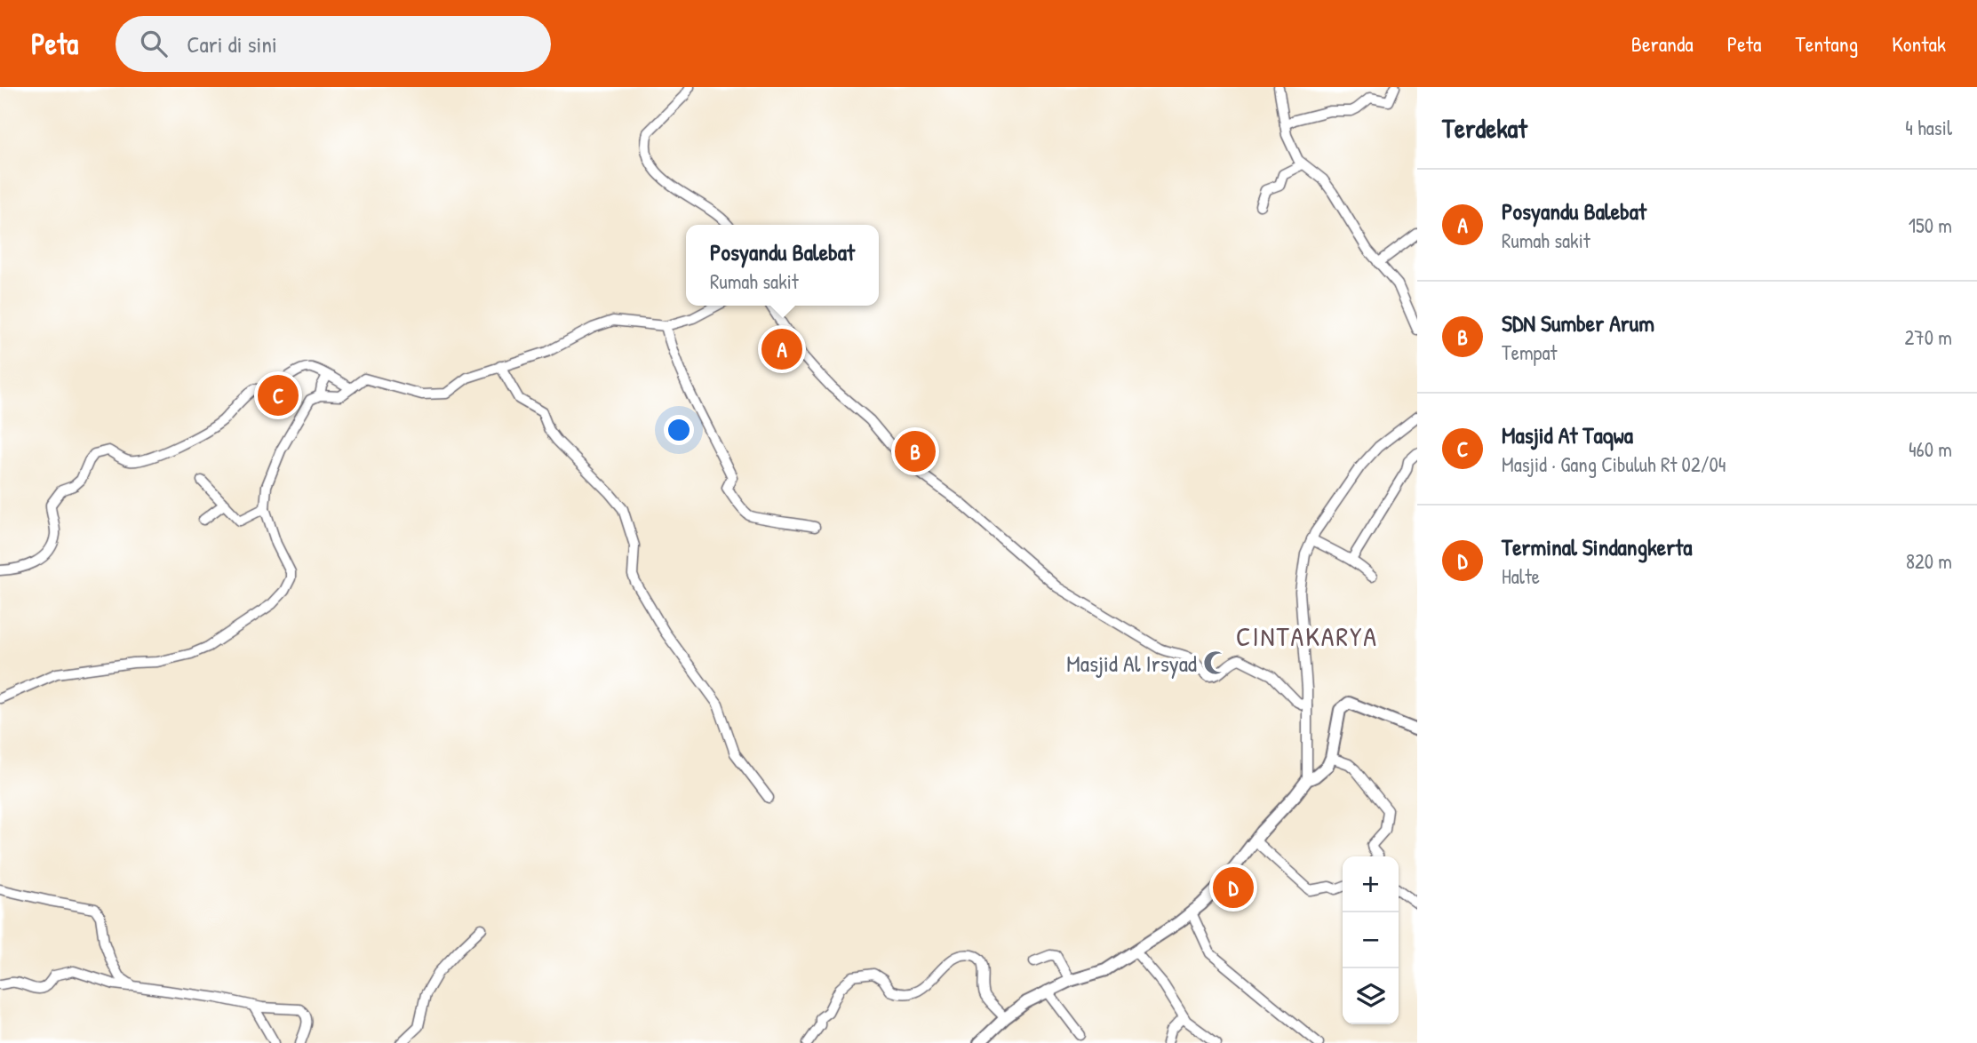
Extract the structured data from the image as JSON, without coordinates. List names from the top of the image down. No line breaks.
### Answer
{"districts":["CINTAKARYA"],"places":{"mosque":["Masjid Al Irsyad"]},"page":{"header":"Peta","search":"Cari di sini","nav":["Beranda","Peta","Tentang","Kontak"],"heading":["Terdekat","4 hasil"],"list":[{"mark":"A","name":"Posyandu Balebat","note":"Rumah sakit","value":"150 m"},{"mark":"B","name":"SDN Sumber Arum","note":"Tempat","value":"270 m"},{"mark":"C","name":"Masjid At Taqwa","note":"Masjid · Gang Cibuluh Rt 02/04","value":"460 m"},{"mark":"D","name":"Terminal Sindangkerta","note":"Halte","value":"820 m"}],"popup":["Posyandu Balebat","Rumah sakit"],"pins":["A","C","B","D"],"map_buttons":["+","−"]}}
